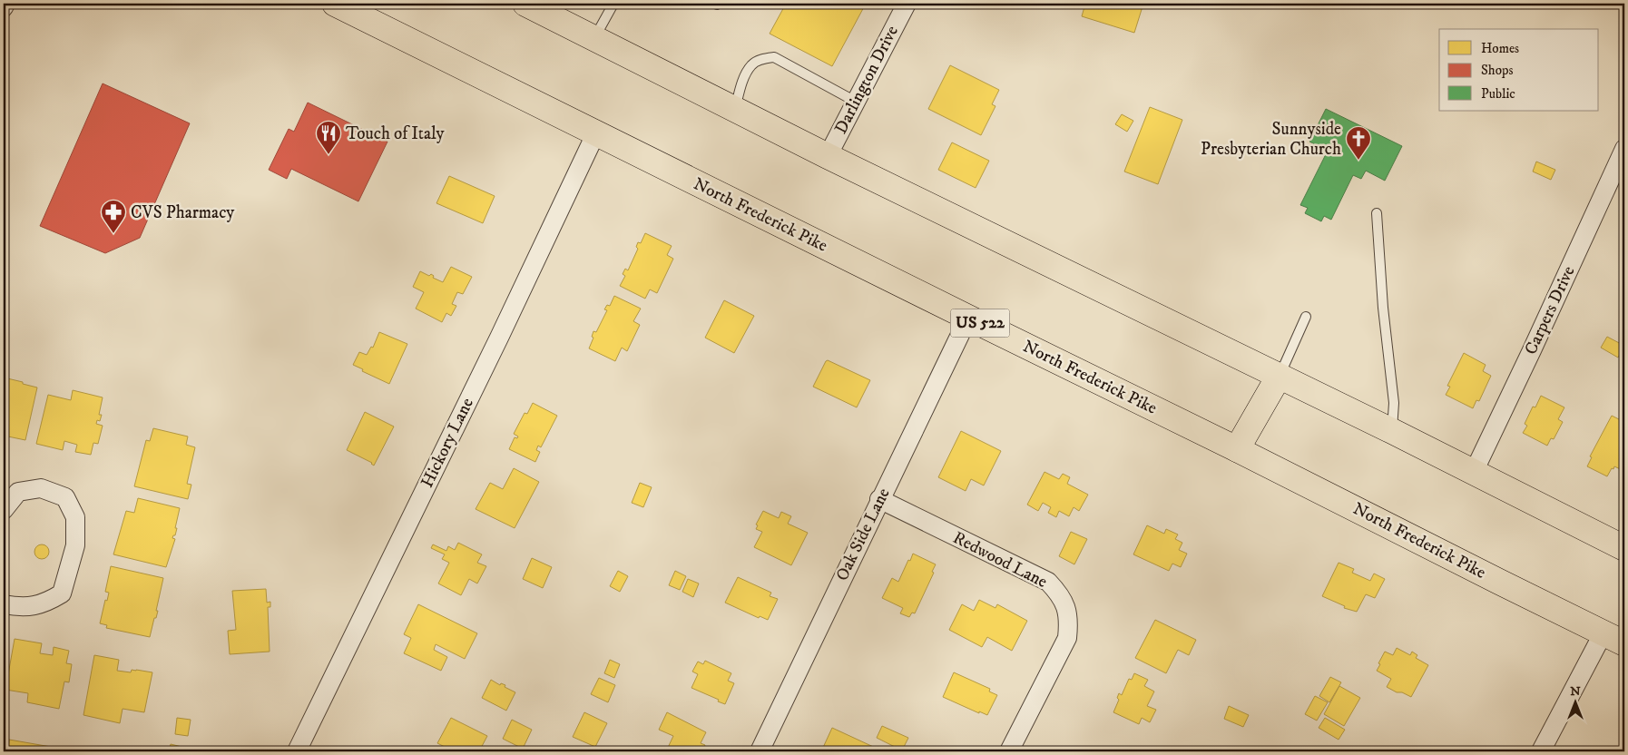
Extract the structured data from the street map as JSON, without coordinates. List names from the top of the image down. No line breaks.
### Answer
{"streets":{"main road":["North Frederick Pike","US 522"],"street":["Darlington Drive","Carpers Drive","Hickory Lane","Oak Side Lane","Redwood Lane"]},"crossings":[["North Frederick Pike","Hickory Lane"],["North Frederick Pike","Oak Side Lane"],["Oak Side Lane","Redwood Lane"]],"places":{"restaurant":["Touch of Italy"],"church":["Sunnyside Presbyterian Church"],"pharmacy":["CVS Pharmacy"]},"legend":["Homes","Shops","Public"],"north":"top"}
